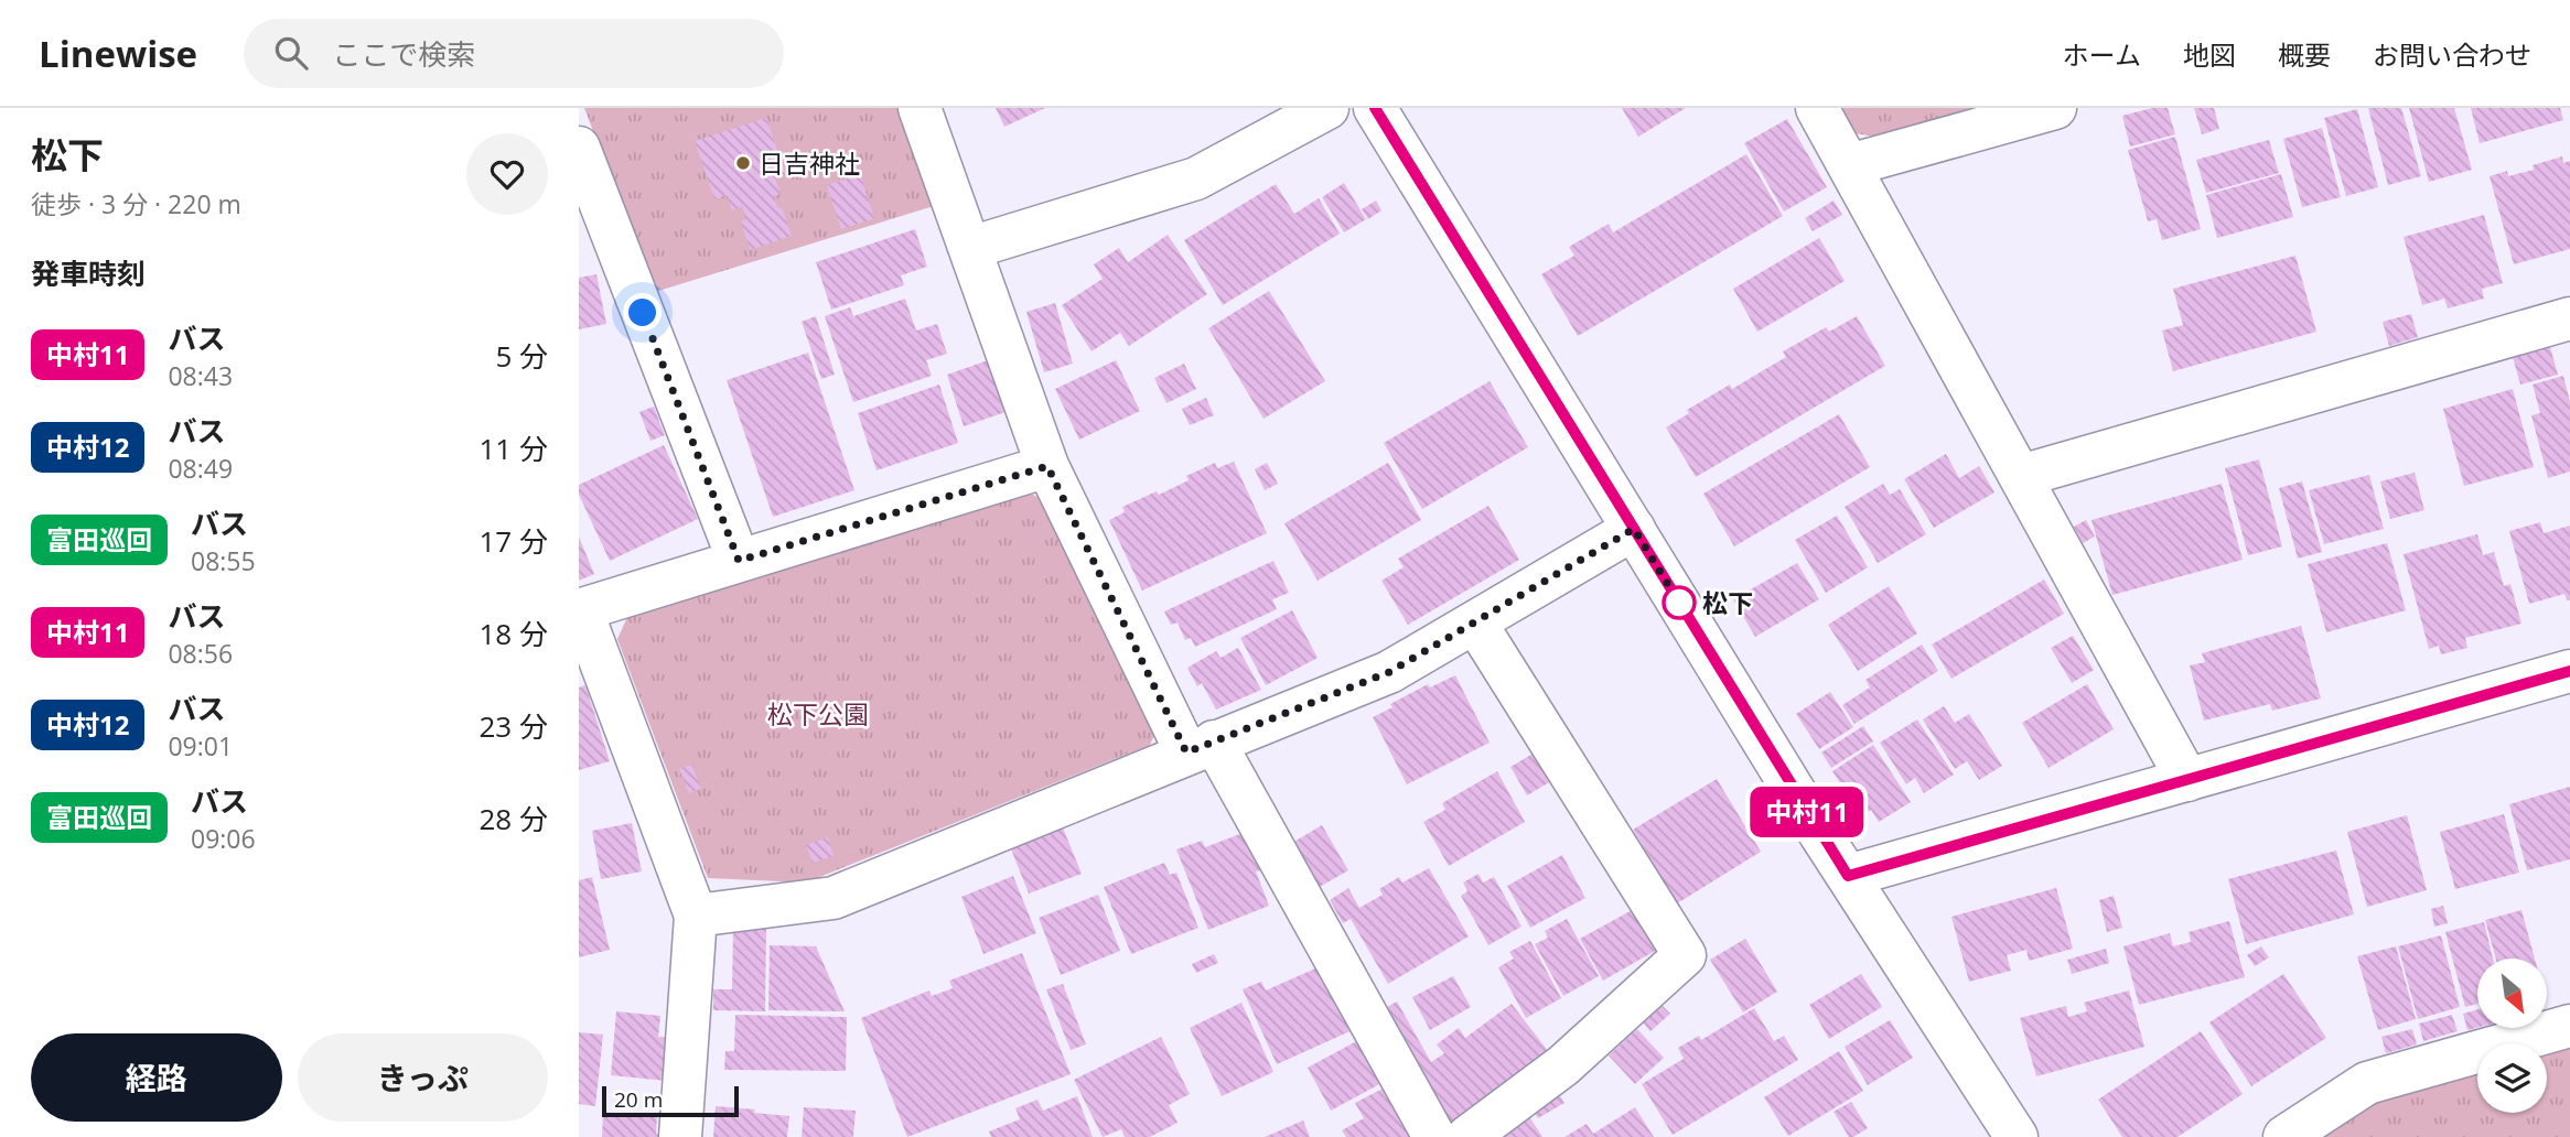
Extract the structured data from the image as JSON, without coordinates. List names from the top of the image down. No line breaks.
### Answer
{"parks":["松下公園"],"places":["日吉神社","松下"],"lines":["bus line 中村11"],"scale_bar":"20 m","north":"bottom right","page":{"header":"Linewise","search":"ここで検索","nav":["ホーム","地図","概要","お問い合わせ"],"heading":[["松下","徒歩 · 3 分 · 220 m"],"発車時刻"],"on_map":"中村11","list":[{"mark":"中村11","name":"バス","note":"08:43","value":"5 分"},{"mark":"中村12","name":"バス","note":"08:49","value":"11 分"},{"mark":"富田巡回","name":"バス","note":"08:55","value":"17 分"},{"mark":"中村11","name":"バス","note":"08:56","value":"18 分"},{"mark":"中村12","name":"バス","note":"09:01","value":"23 分"},{"mark":"富田巡回","name":"バス","note":"09:06","value":"28 分"}],"buttons":["経路","きっぷ"],"scale":"20 m"}}
